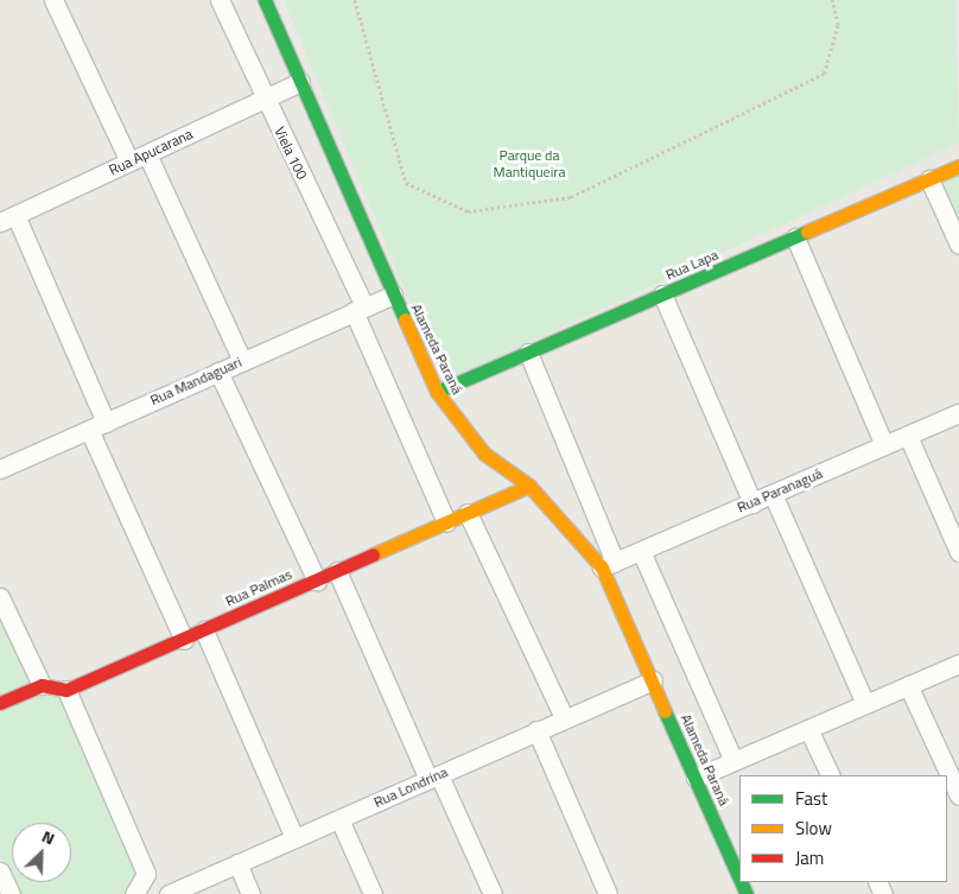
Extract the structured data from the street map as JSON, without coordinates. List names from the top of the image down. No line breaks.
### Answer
{"streets":{"street":["Rua Apucarana","Viela 100","Rua Lapa","Alameda Paraná","Rua Mandaguari","Rua Paranaguá","Rua Palmas","Rua Londrina"]},"crossings":[["Rua Apucarana","Viela 100"],["Rua Apucarana","Alameda Paraná"],["Viela 100","Rua Mandaguari"],["Viela 100","Rua Palmas"],["Rua Lapa","Alameda Paraná"],["Alameda Paraná","Rua Mandaguari"],["Alameda Paraná","Rua Paranaguá"],["Alameda Paraná","Rua Palmas"],["Alameda Paraná","Rua Londrina"]],"parks":["Parque da Mantiqueira"],"legend":["Fast","Slow","Jam"],"north":"top right"}
